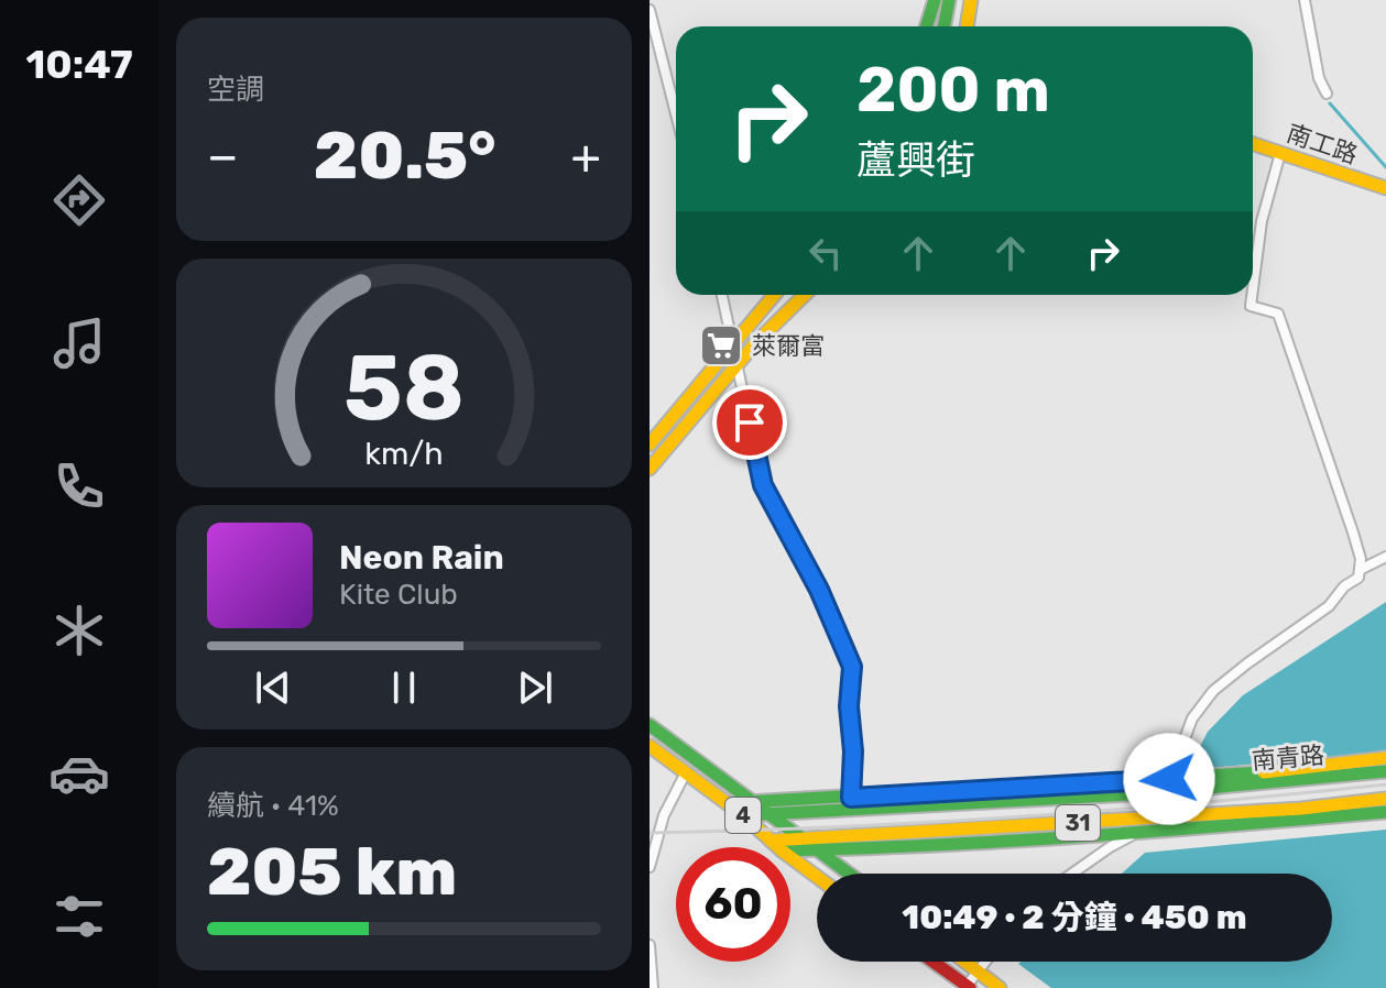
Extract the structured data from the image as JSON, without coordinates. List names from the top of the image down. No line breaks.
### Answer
{"streets":{"main road":["南工路","南青路","4","31"]},"crossings":[["南青路","4"],["南青路","31"],["4","31"]],"places":{"supermarket":["萊爾富"]},"page":{"tabs":"10:47","tile":["空調",["續航 · 41%","205 km"]],"turn":["200 m","蘆興街"],"heat":["−","20.5°","+"],"song":["Neon Rain","Kite Club"],"limit":"60","trip":"10:49 · 2 分鐘 · 450 m","gauge":["58","km/h"]}}
